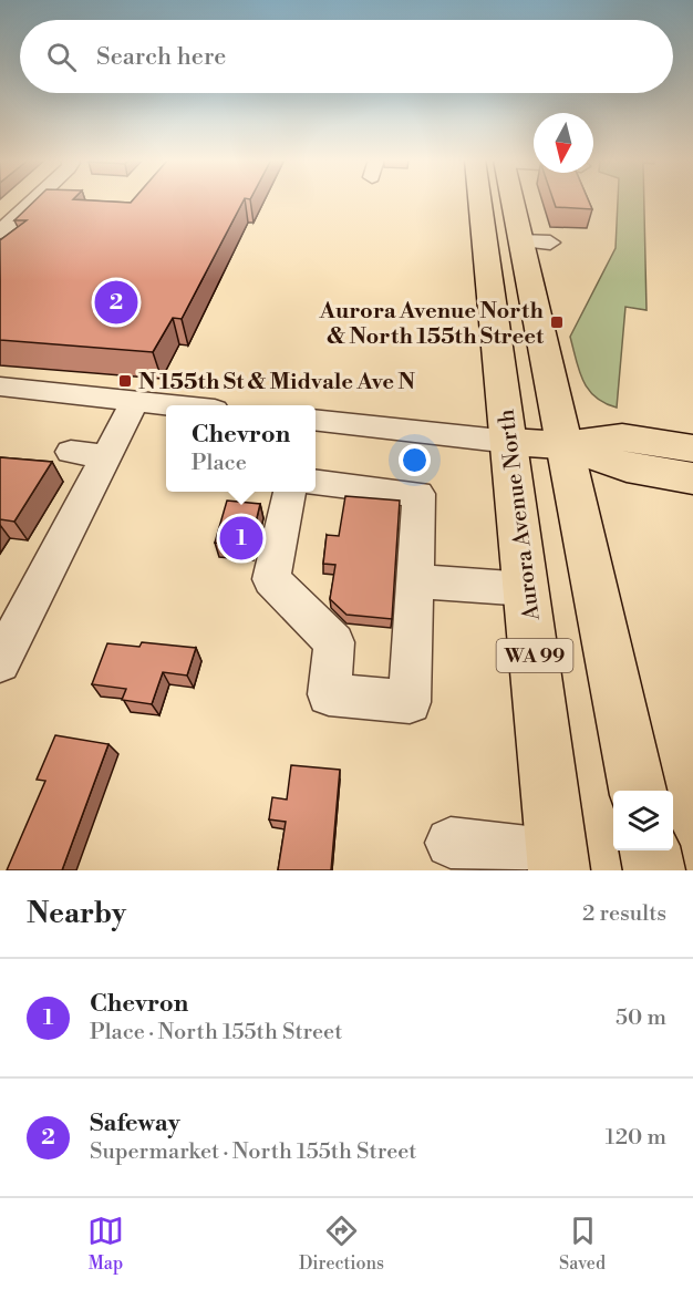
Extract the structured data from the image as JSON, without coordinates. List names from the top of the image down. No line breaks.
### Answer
{"streets":{"main road":["Aurora Avenue North","WA 99"]},"places":{"transit":["Aurora Avenue North & North 155th Street","N 155th St & Midvale Ave N"]},"north":"bottom","page":{"search":"Search here","pins":["2","1"],"popup":["Chevron","Place"],"heading":["Nearby","2 results"],"list":[{"mark":"1","name":"Chevron","note":"Place · North 155th Street","value":"50 m"},{"mark":"2","name":"Safeway","note":"Supermarket · North 155th Street","value":"120 m"}],"nav":["Map","Directions","Saved"]}}
